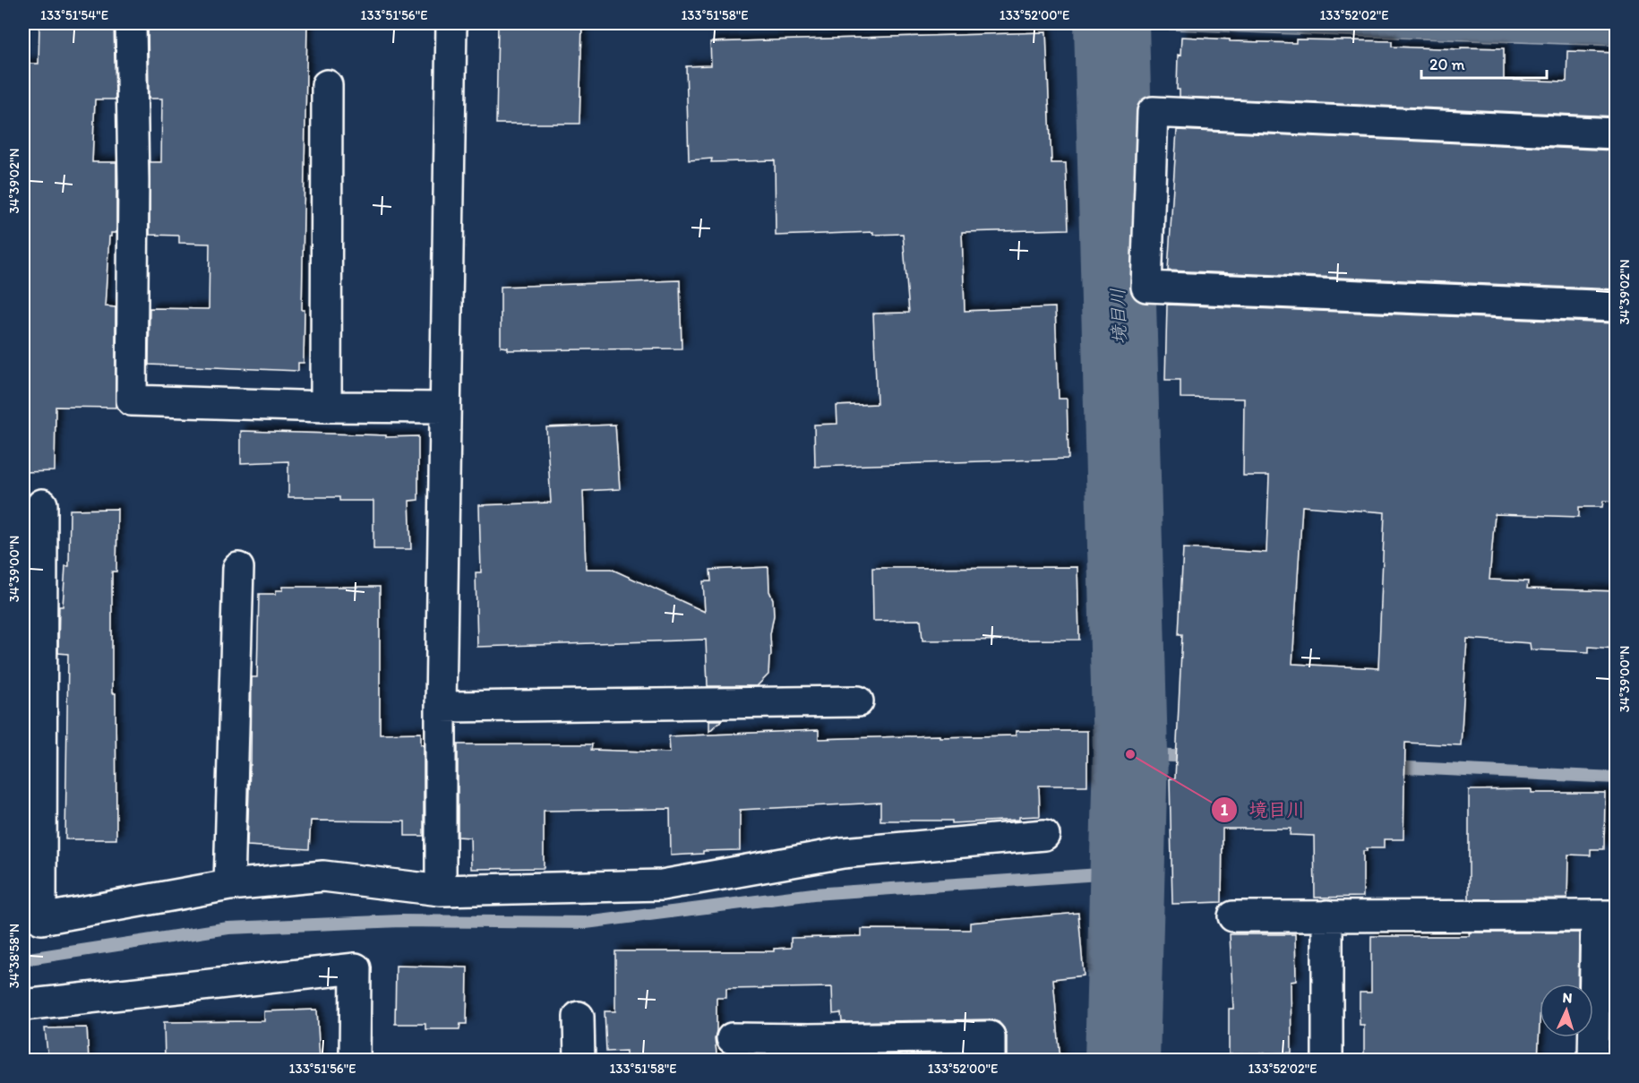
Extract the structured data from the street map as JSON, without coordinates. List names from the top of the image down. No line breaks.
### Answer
{"water":["境目川"],"places":["境目川"],"scale_bar":"20 m","north":"top","coordinates":["133°51'54\"E","133°51'56\"E","133°51'58\"E","133°52'00\"E","133°52'02\"E","34°39'02\"N","34°39'00\"N","34°38'58\"N"]}
